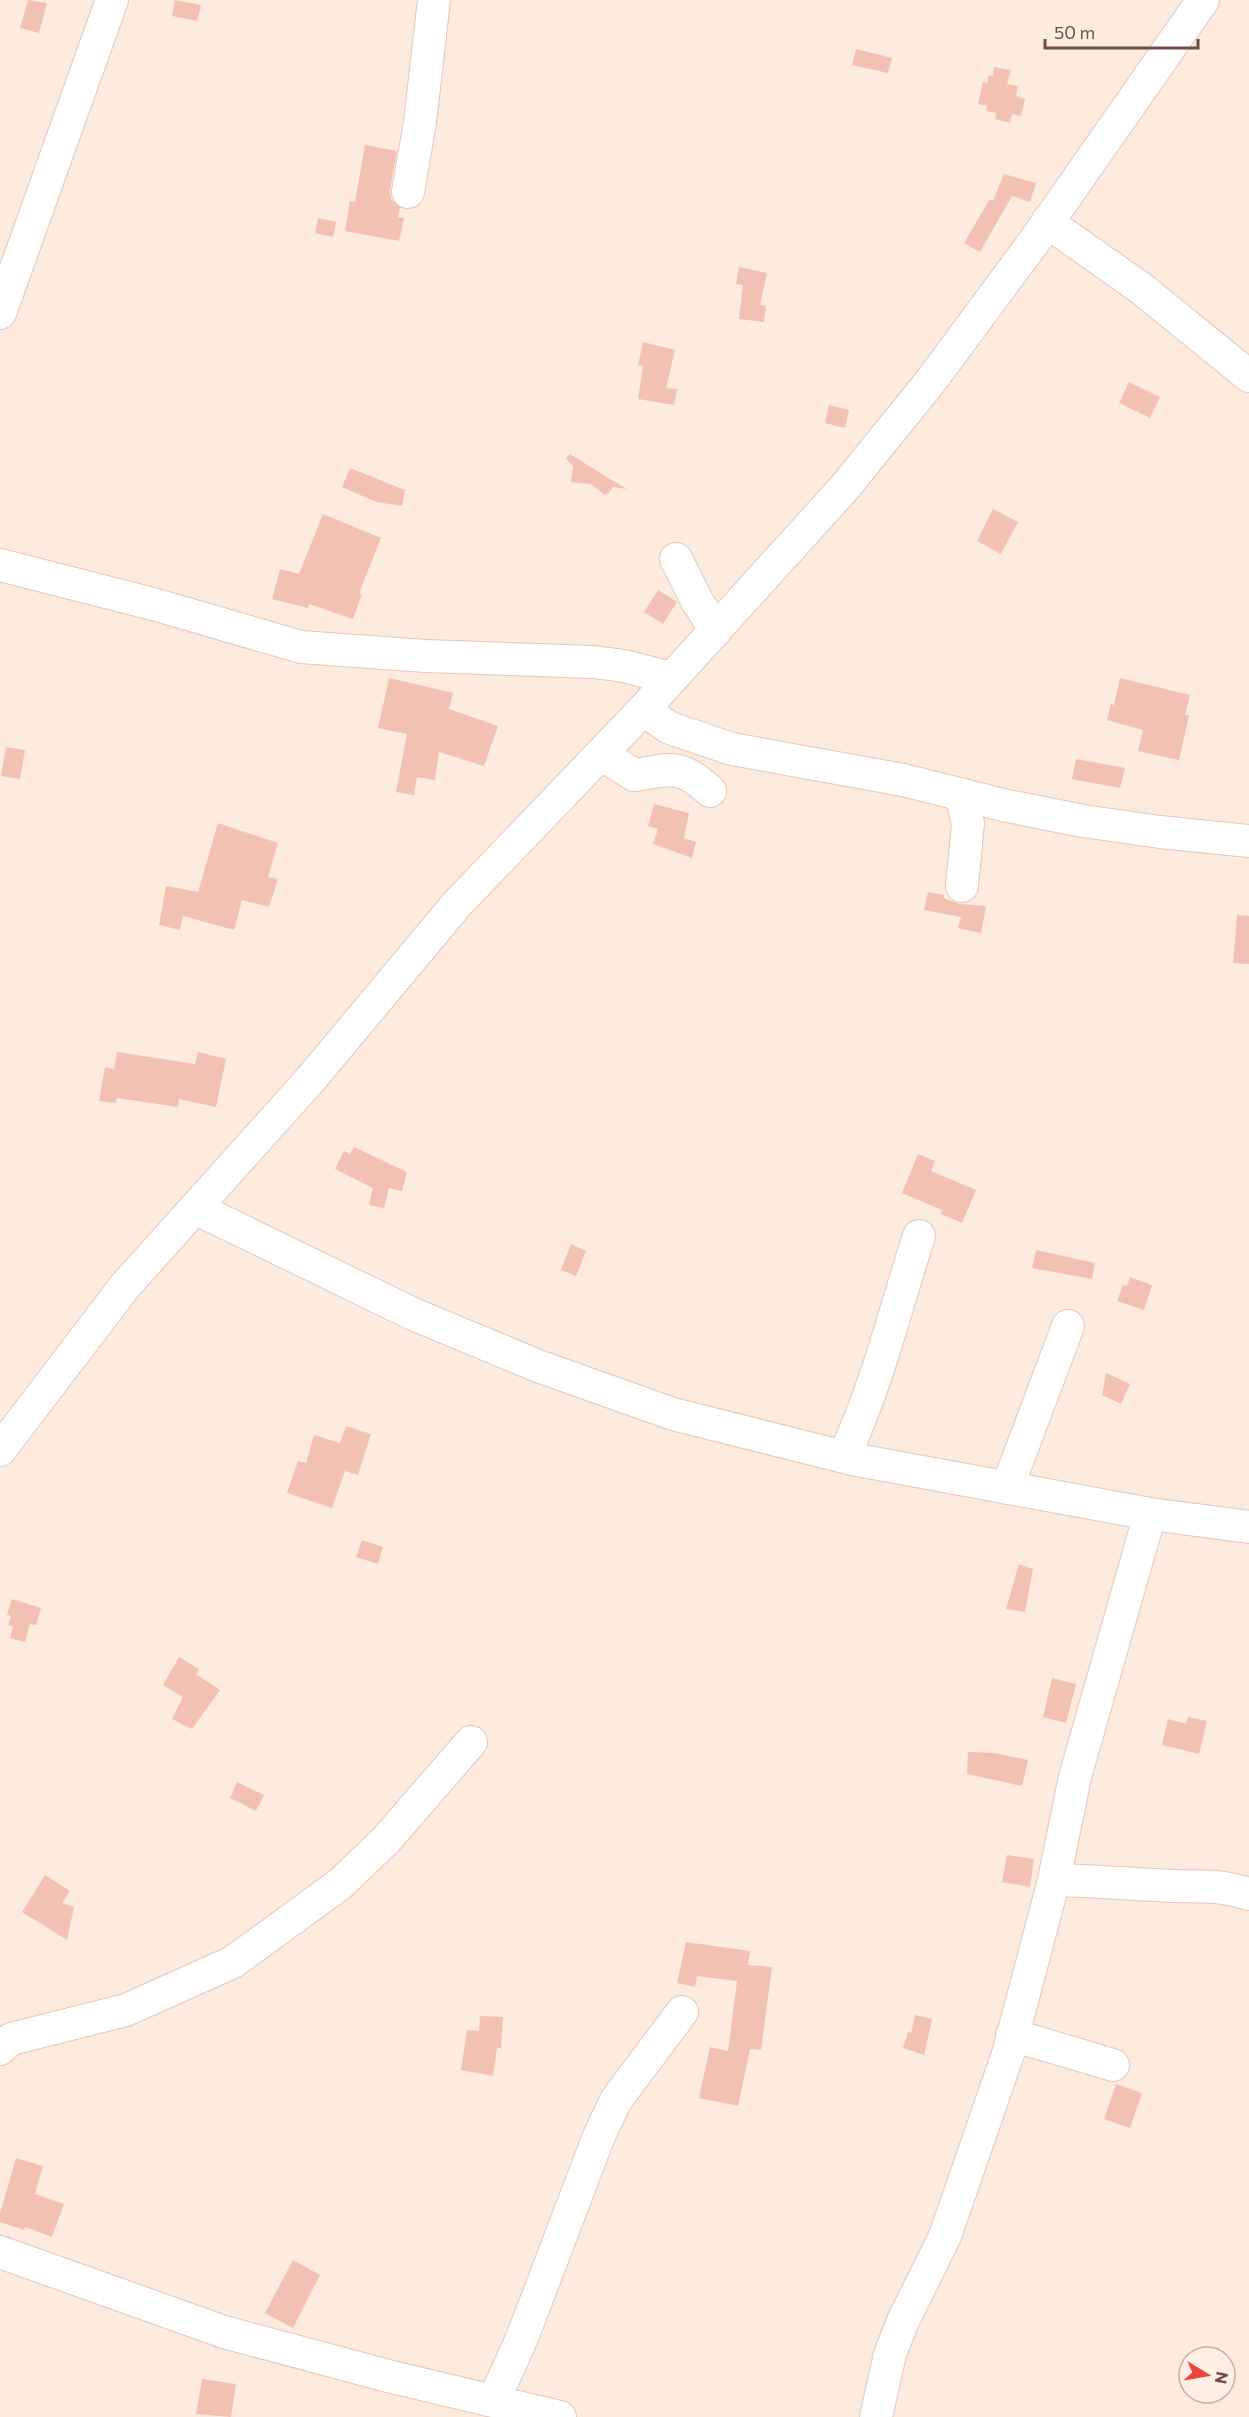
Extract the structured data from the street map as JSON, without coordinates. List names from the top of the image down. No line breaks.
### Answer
{"scale_bar":"50 m","north":"right"}
